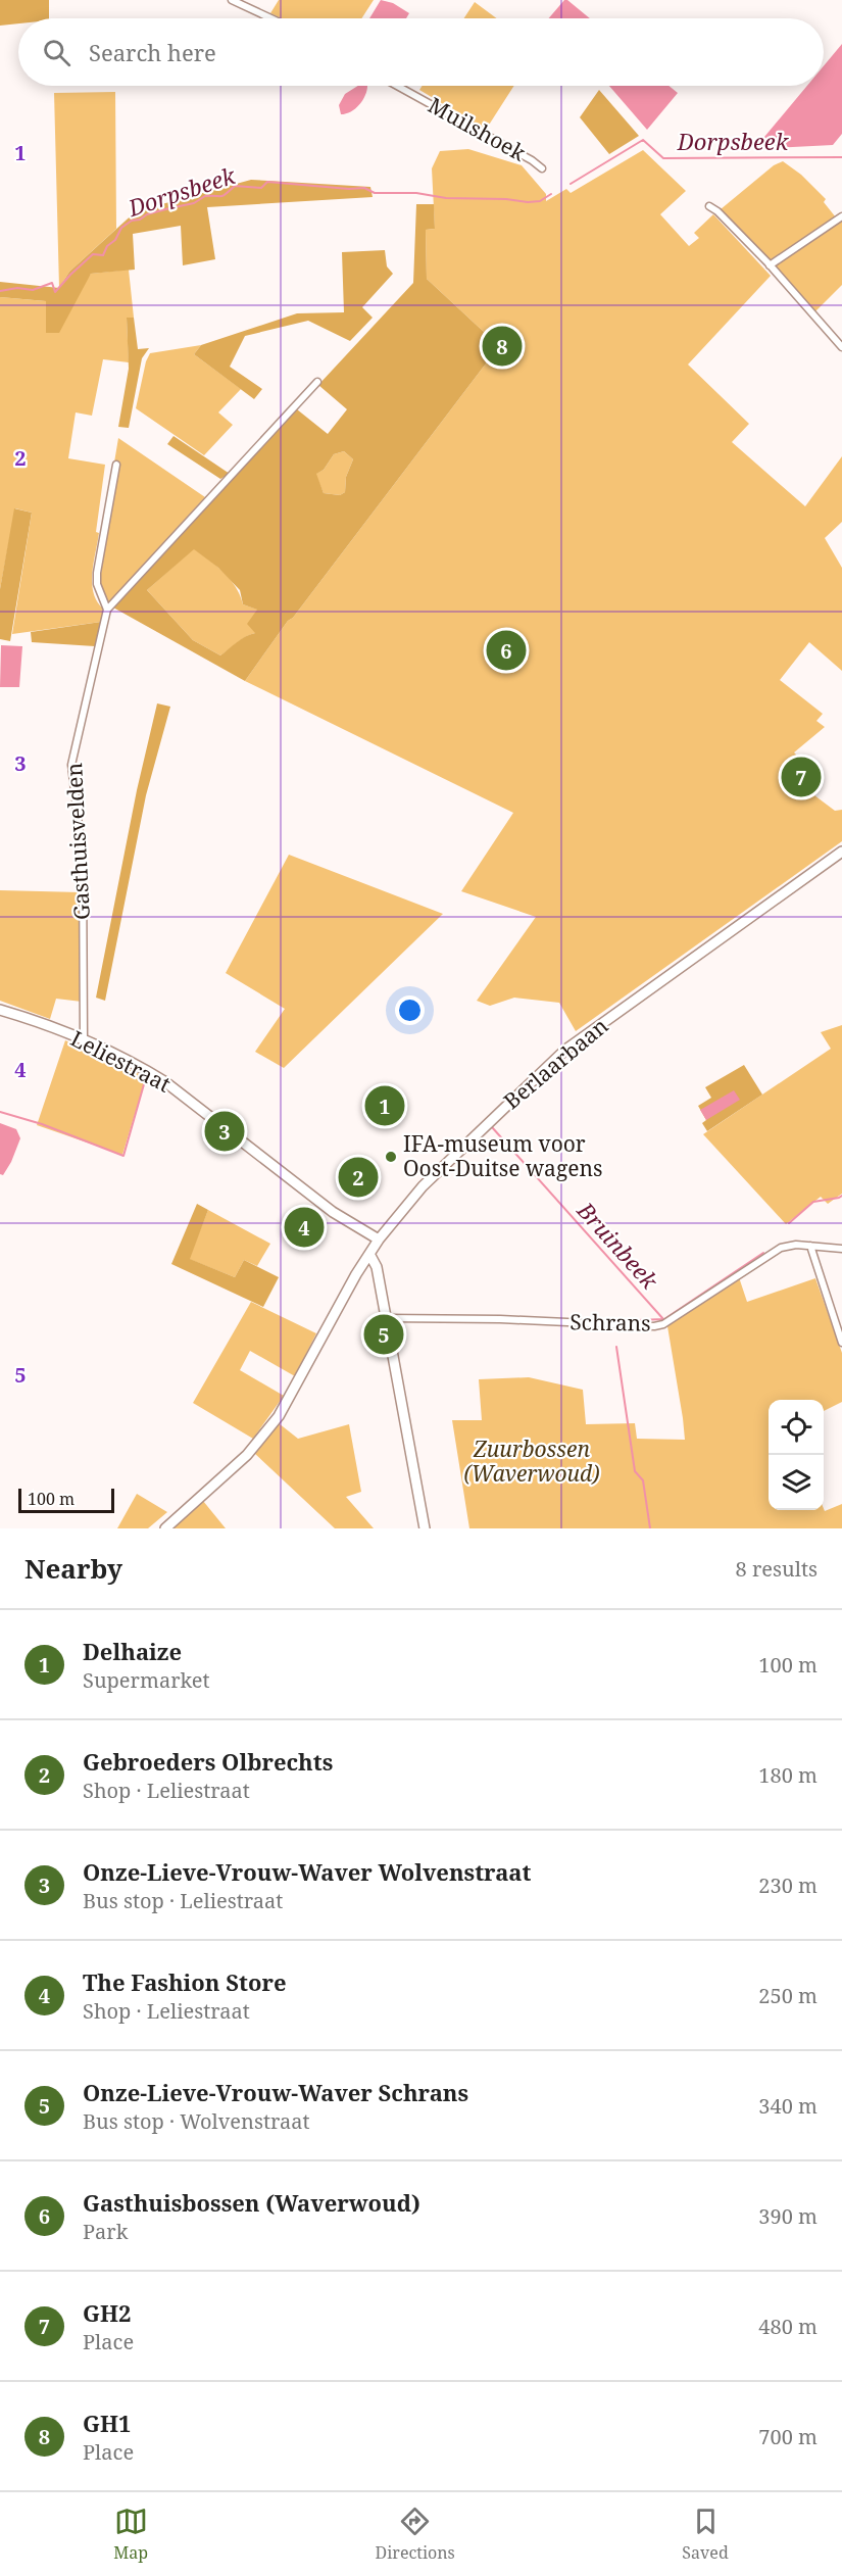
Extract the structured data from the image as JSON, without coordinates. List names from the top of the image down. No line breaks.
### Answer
{"streets":{"street":["Muilshoek","Gasthuisvelden","Leliestraat","Berlaarbaan","Schrans"]},"crossings":[["Gasthuisvelden","Leliestraat"],["Leliestraat","Berlaarbaan"]],"water":["Dorpsbeek","Bruinbeek"],"parks":["Zuurbossen (Waverwoud)"],"places":["IFA-museum voor Oost-Duitse wagens"],"scale_bar":"100 m","page":{"search":"Search here","pins":["8","6","7","1","3","2","4","5"],"scale":"100 m","heading":["Nearby","8 results"],"list":[{"mark":"1","name":"Delhaize","note":"Supermarket","value":"100 m"},{"mark":"2","name":"Gebroeders Olbrechts","note":"Shop · Leliestraat","value":"180 m"},{"mark":"3","name":"Onze-Lieve-Vrouw-Waver Wolvenstraat","note":"Bus stop · Leliestraat","value":"230 m"},{"mark":"4","name":"The Fashion Store","note":"Shop · Leliestraat","value":"250 m"},{"mark":"5","name":"Onze-Lieve-Vrouw-Waver Schrans","note":"Bus stop · Wolvenstraat","value":"340 m"},{"mark":"6","name":"Gasthuisbossen (Waverwoud)","note":"Park","value":"390 m"},{"mark":"7","name":"GH2","note":"Place","value":"480 m"},{"mark":"8","name":"GH1","note":"Place","value":"700 m"}],"nav":["Map","Directions","Saved"]},"grid":{"rows":["1","2","3","4","5"]}}
